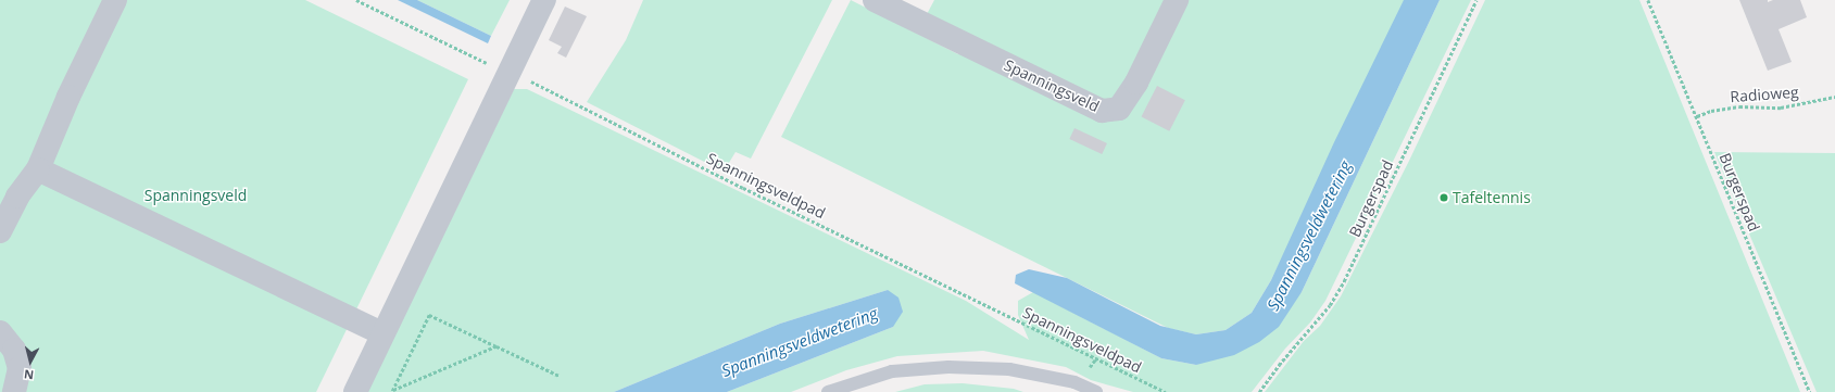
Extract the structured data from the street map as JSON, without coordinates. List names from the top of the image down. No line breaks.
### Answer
{"streets":{"street":["Spanningsveld"],"path":["Radioweg","Spanningsveldpad","Burgerspad"]},"crossings":[["Radioweg","Burgerspad"]],"water":["Spanningsveldwetering"],"parks":["Spanningsveld"],"places":["Tafeltennis"],"north":"bottom"}
